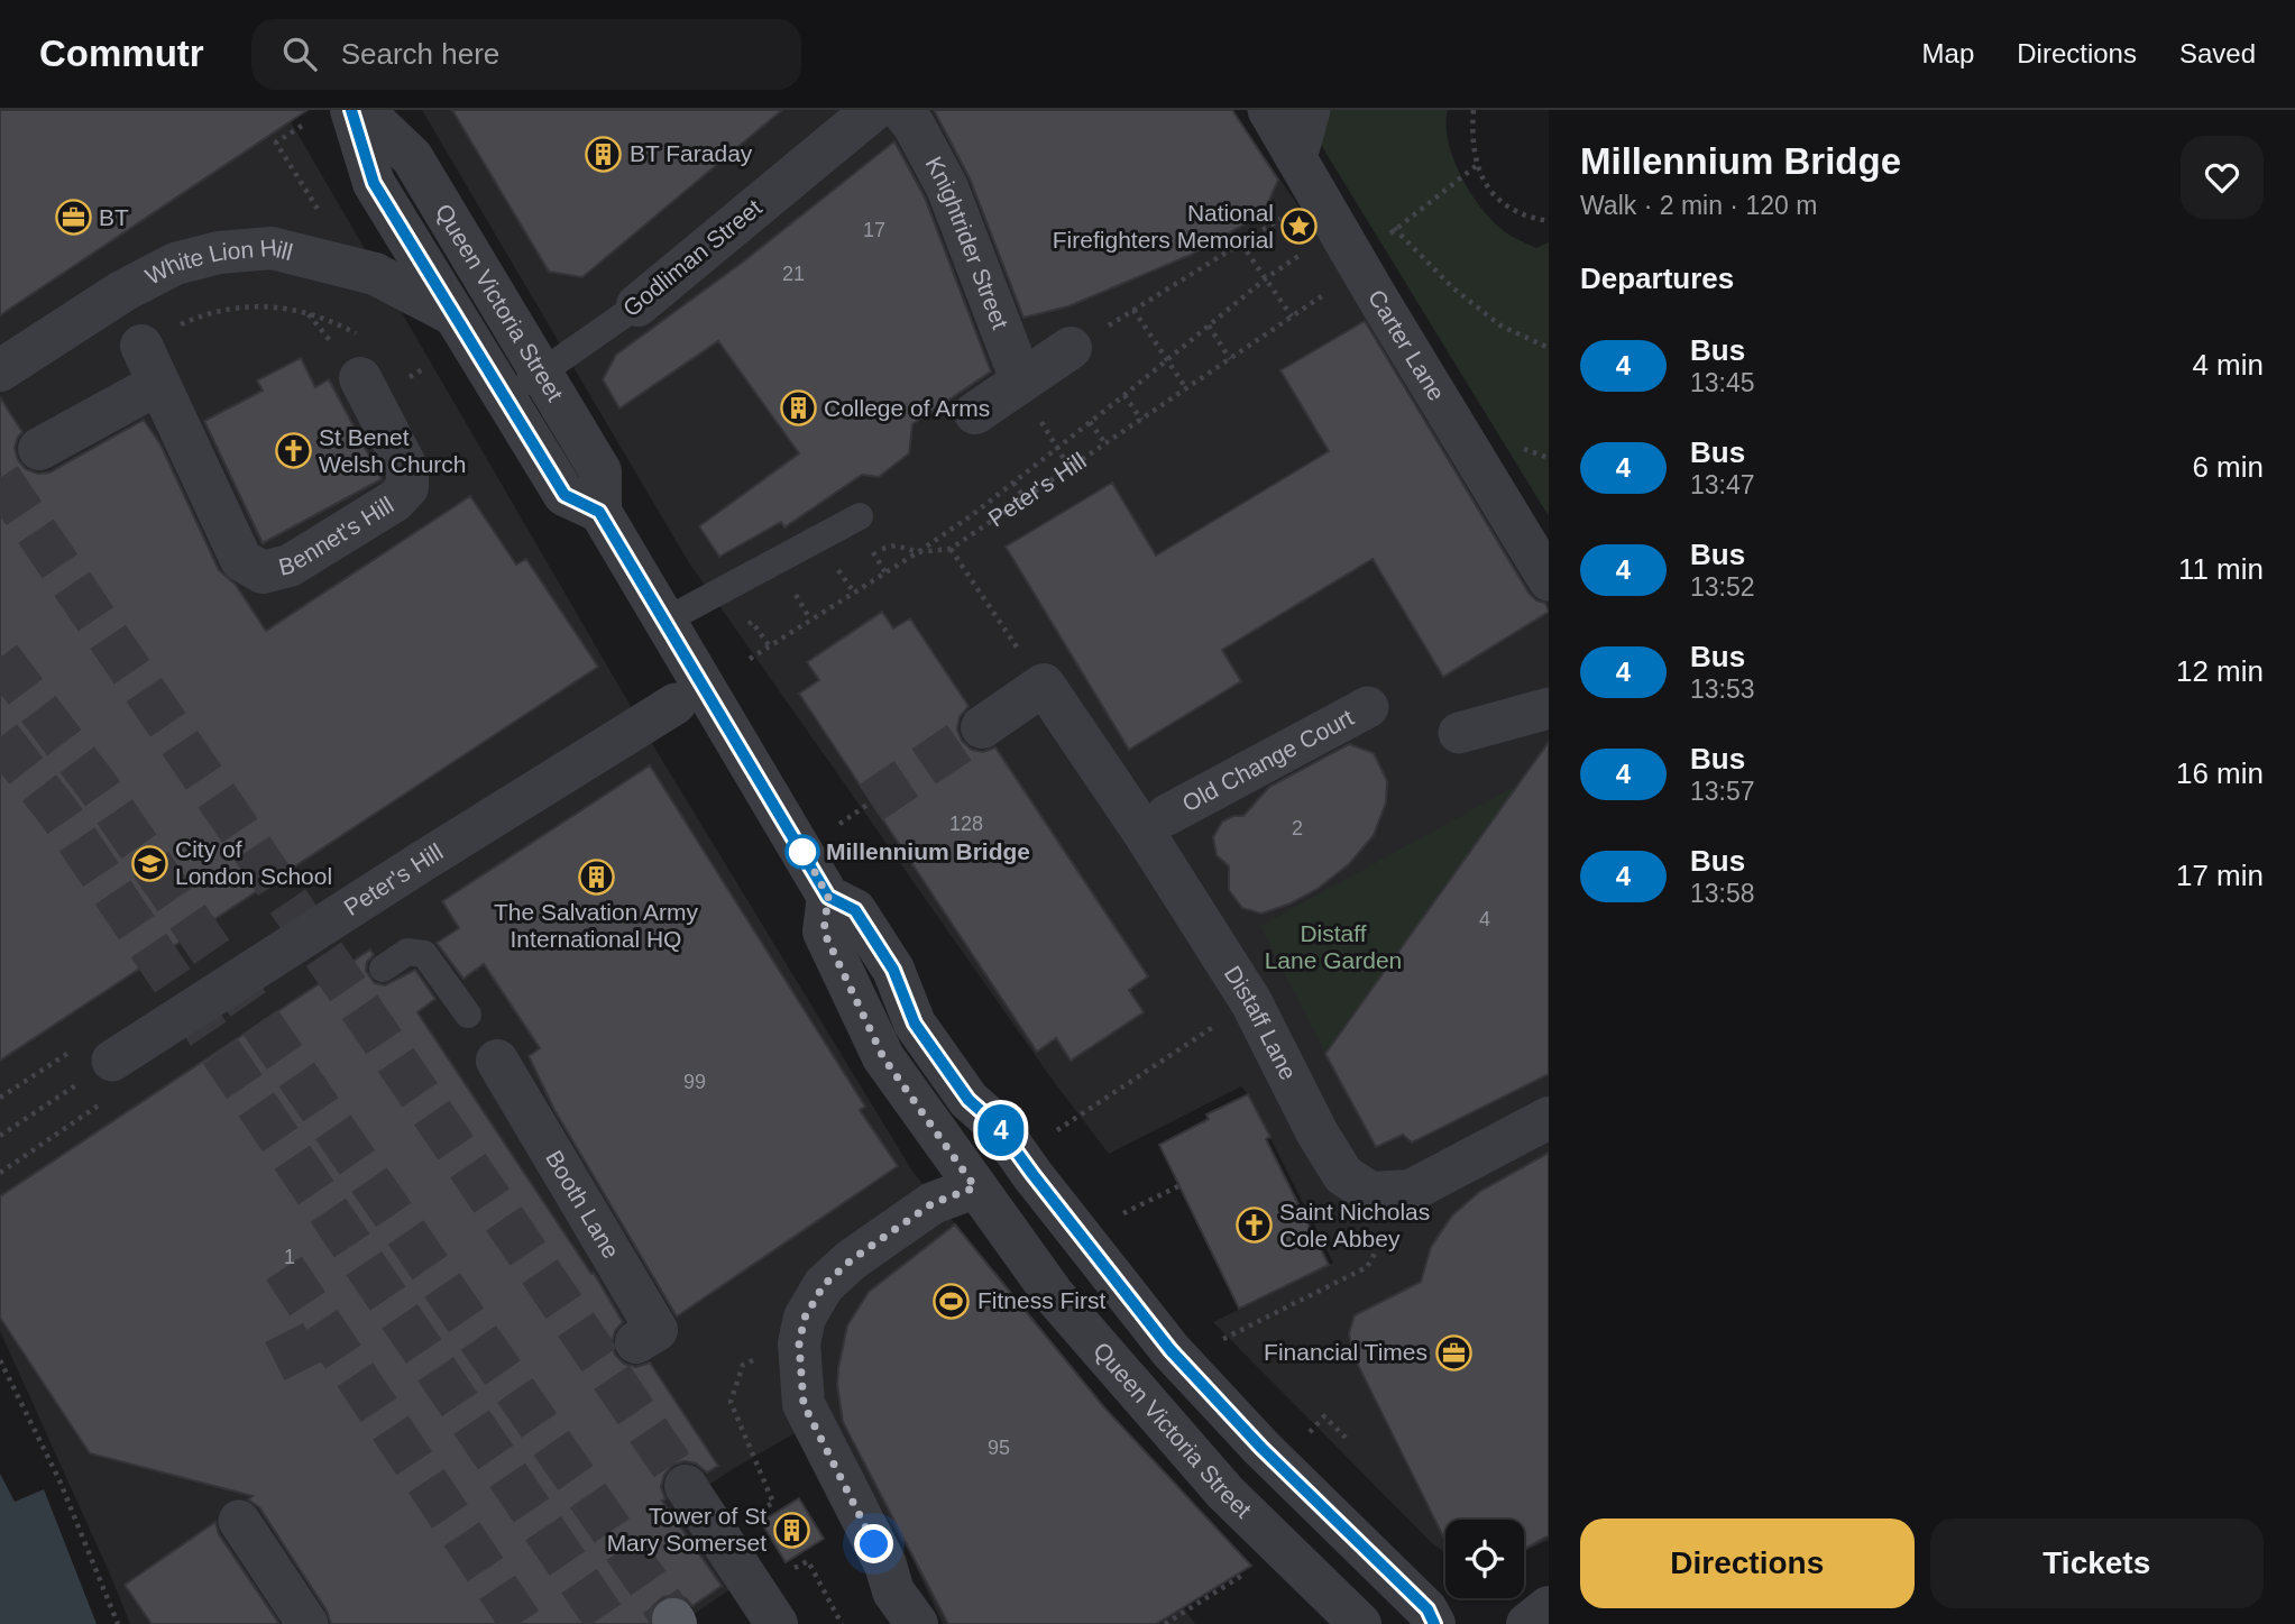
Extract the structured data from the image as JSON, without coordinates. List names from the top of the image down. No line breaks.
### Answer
{"streets":{"street":["Knightrider Street","Godliman Street","White Lion Hill","Queen Victoria Street","Carter Lane","Peter's Hill","Bennet's Hill","Old Change Court","Distaff Lane","Booth Lane"]},"crossings":[["Godliman Street","Queen Victoria Street"],["White Lion Hill","Queen Victoria Street"]],"parks":["Distaff Lane Garden"],"places":{"building":["BT Faraday","College of Arms","The Salvation Army International HQ","Tower of St Mary Somerset"],"office":["BT","Financial Times"],"place":["National Firefighters Memorial"],"church":["St Benet Welsh Church","Saint Nicholas Cole Abbey"],"other":["Millennium Bridge"],"school or university":["City of London School"],"sports":["Fitness First"]},"lines":["bus line 4"],"house_numbers":["17","21","128","2","4","99","1","95"],"page":{"header":"Commutr","search":"Search here","nav":["Map","Directions","Saved"],"on_map":"4","heading":[["Millennium Bridge","Walk · 2 min · 120 m"],"Departures"],"list":[{"mark":"4","name":"Bus","note":"13:45","value":"4 min"},{"mark":"4","name":"Bus","note":"13:47","value":"6 min"},{"mark":"4","name":"Bus","note":"13:52","value":"11 min"},{"mark":"4","name":"Bus","note":"13:53","value":"12 min"},{"mark":"4","name":"Bus","note":"13:57","value":"16 min"},{"mark":"4","name":"Bus","note":"13:58","value":"17 min"}],"buttons":["Directions","Tickets"]}}
